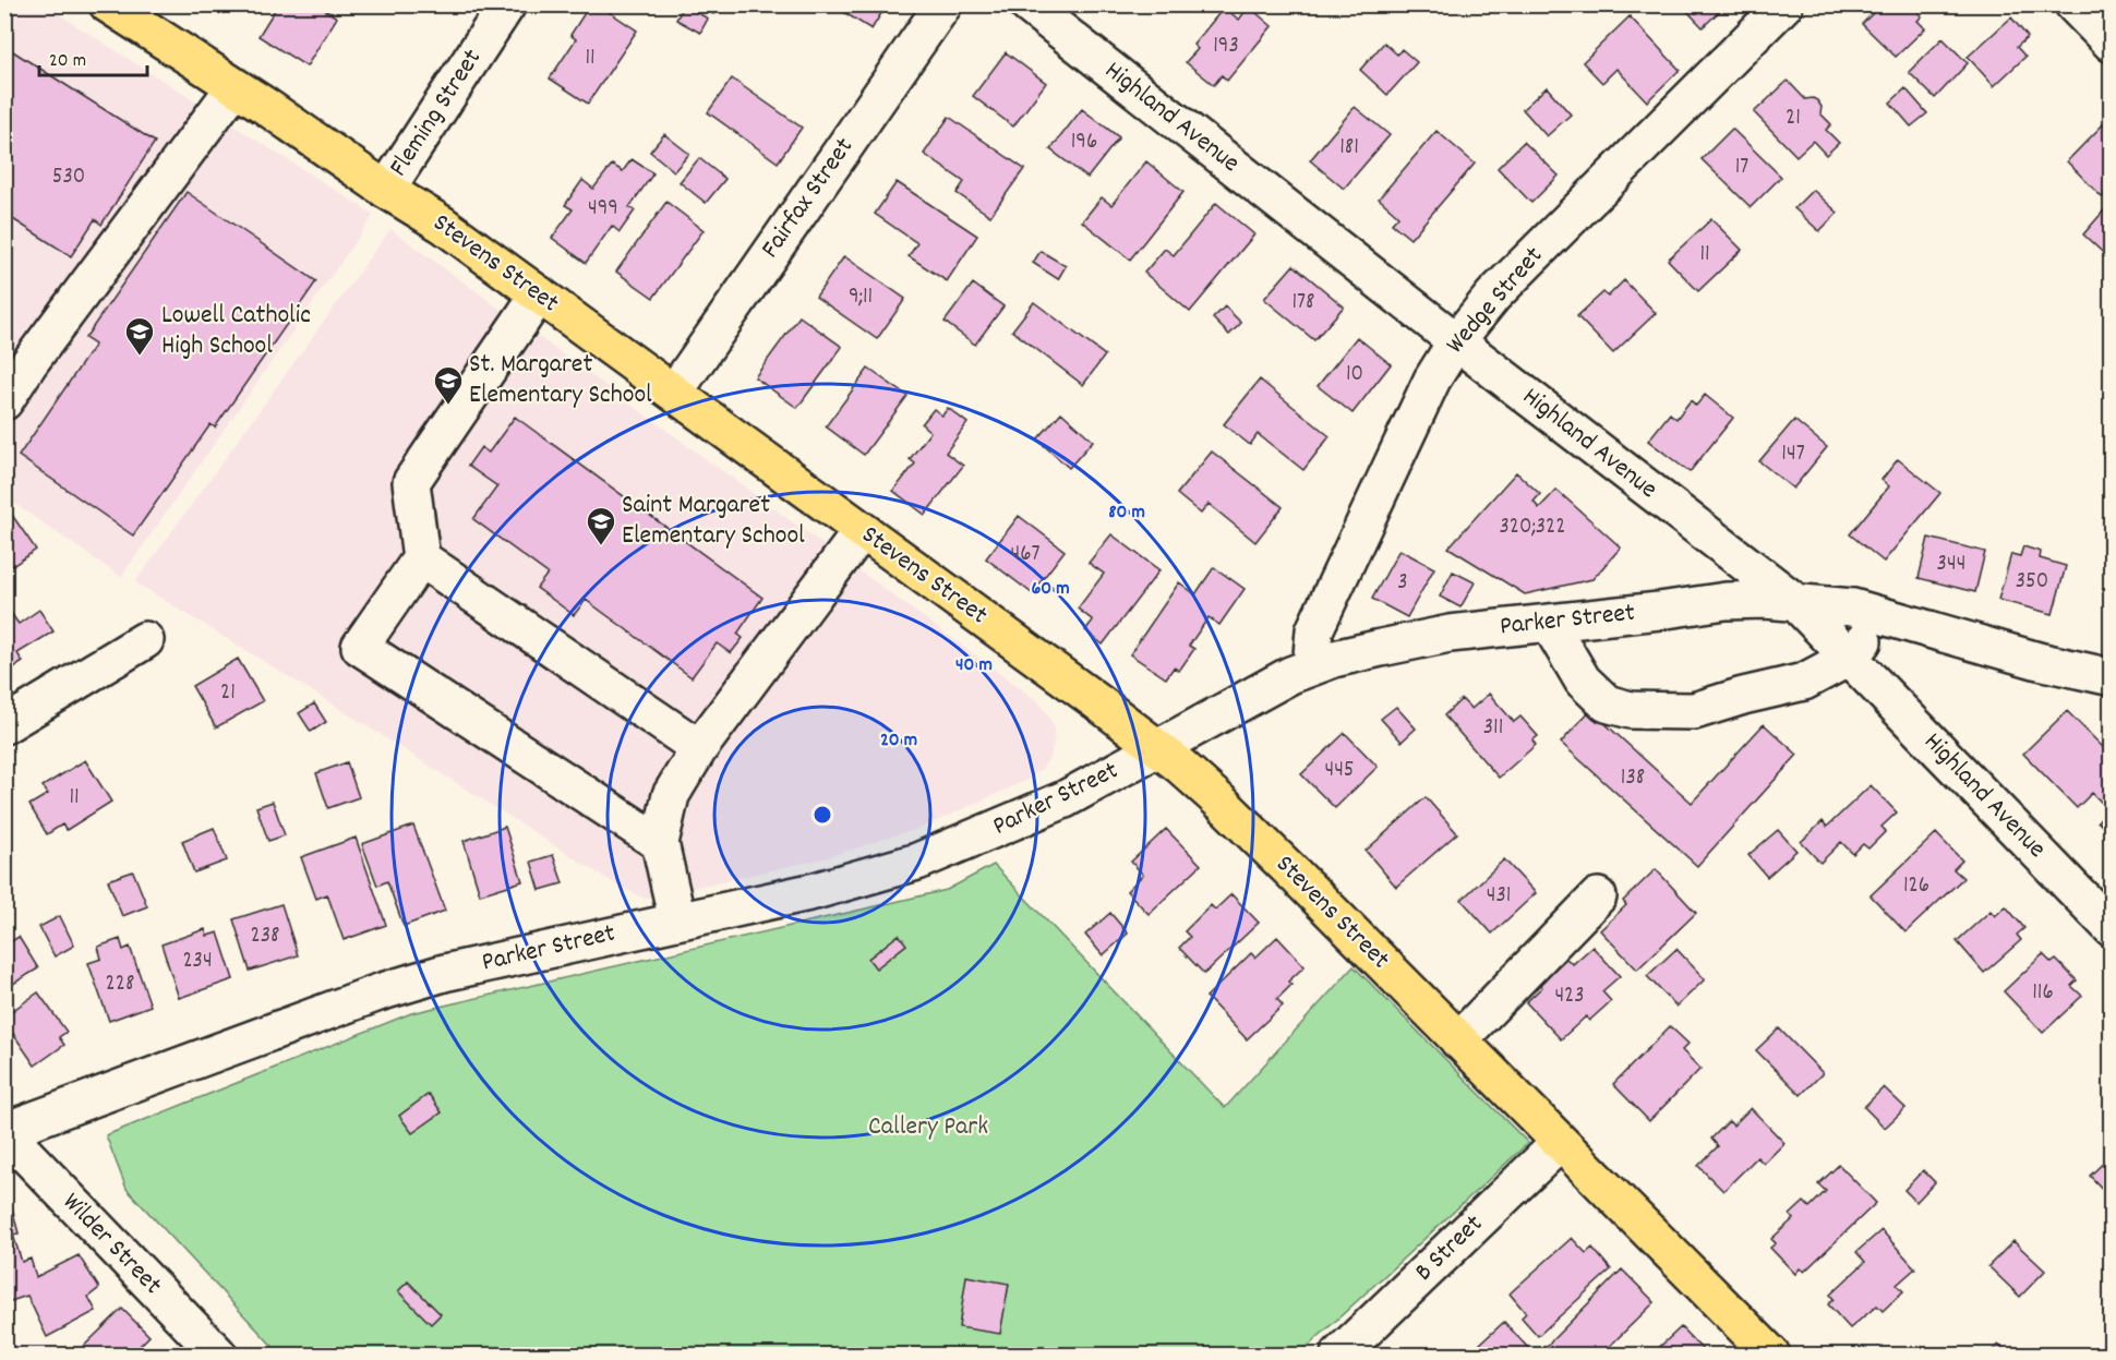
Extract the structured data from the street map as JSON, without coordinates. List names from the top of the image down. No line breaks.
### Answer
{"streets":{"main road":["Stevens Street"],"street":["Fleming Street","Highland Avenue","Fairfax Street","Wedge Street","Parker Street","Wilder Street","B Street"]},"crossings":[["Fleming Street","Stevens Street"],["Highland Avenue","Wedge Street"],["Highland Avenue","Parker Street"],["Fairfax Street","Stevens Street"],["Stevens Street","Parker Street"],["Stevens Street","B Street"],["Wedge Street","Parker Street"],["Parker Street","Wilder Street"]],"parks":["Callery Park"],"places":{"school or university":["Lowell Catholic High School","St. Margaret Elementary School","Saint Margaret Elementary School"]},"house_numbers":["193","11","21","196","181","17","530","499","11","9;11","178","10","147","320;322","467","344","350","3","21","311","445","138","11","126","431","238","234","228","116","423"],"scale_bar":"20 m","rings":["80 m","60 m","40 m","20 m"]}
